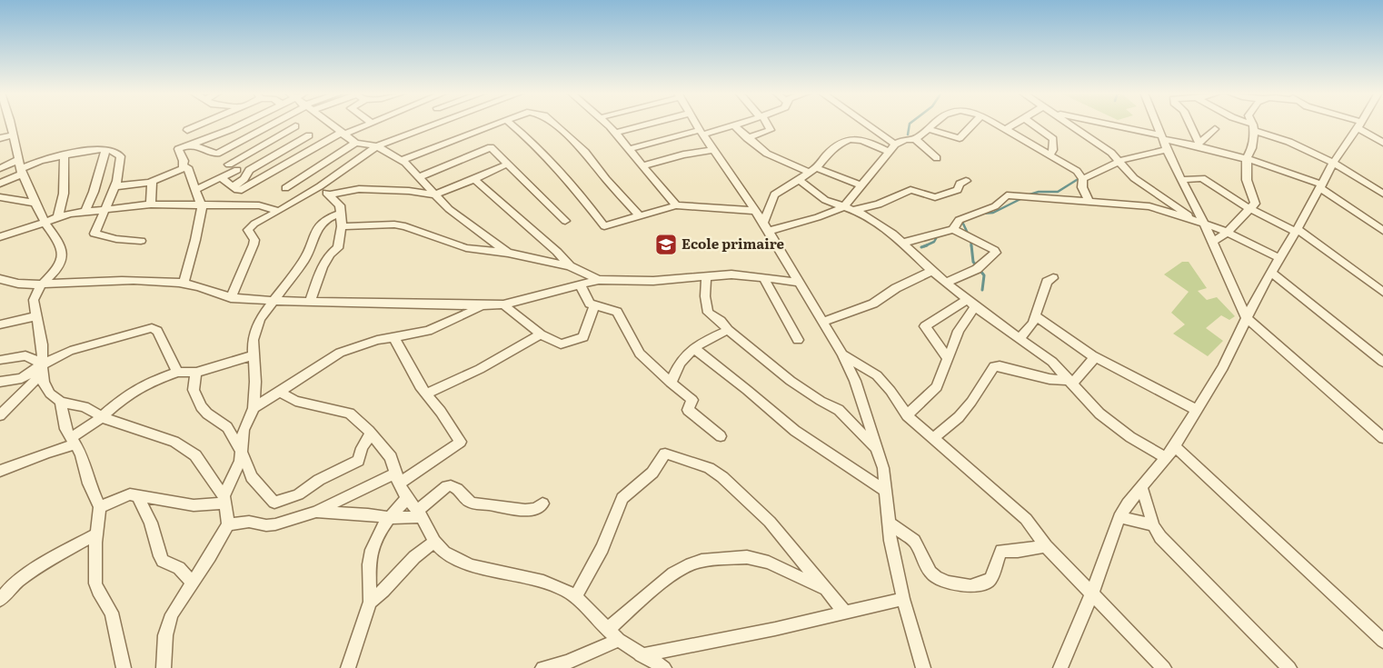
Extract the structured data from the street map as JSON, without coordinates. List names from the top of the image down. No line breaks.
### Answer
{"places":{"school or university":["Ecole primaire"]}}
